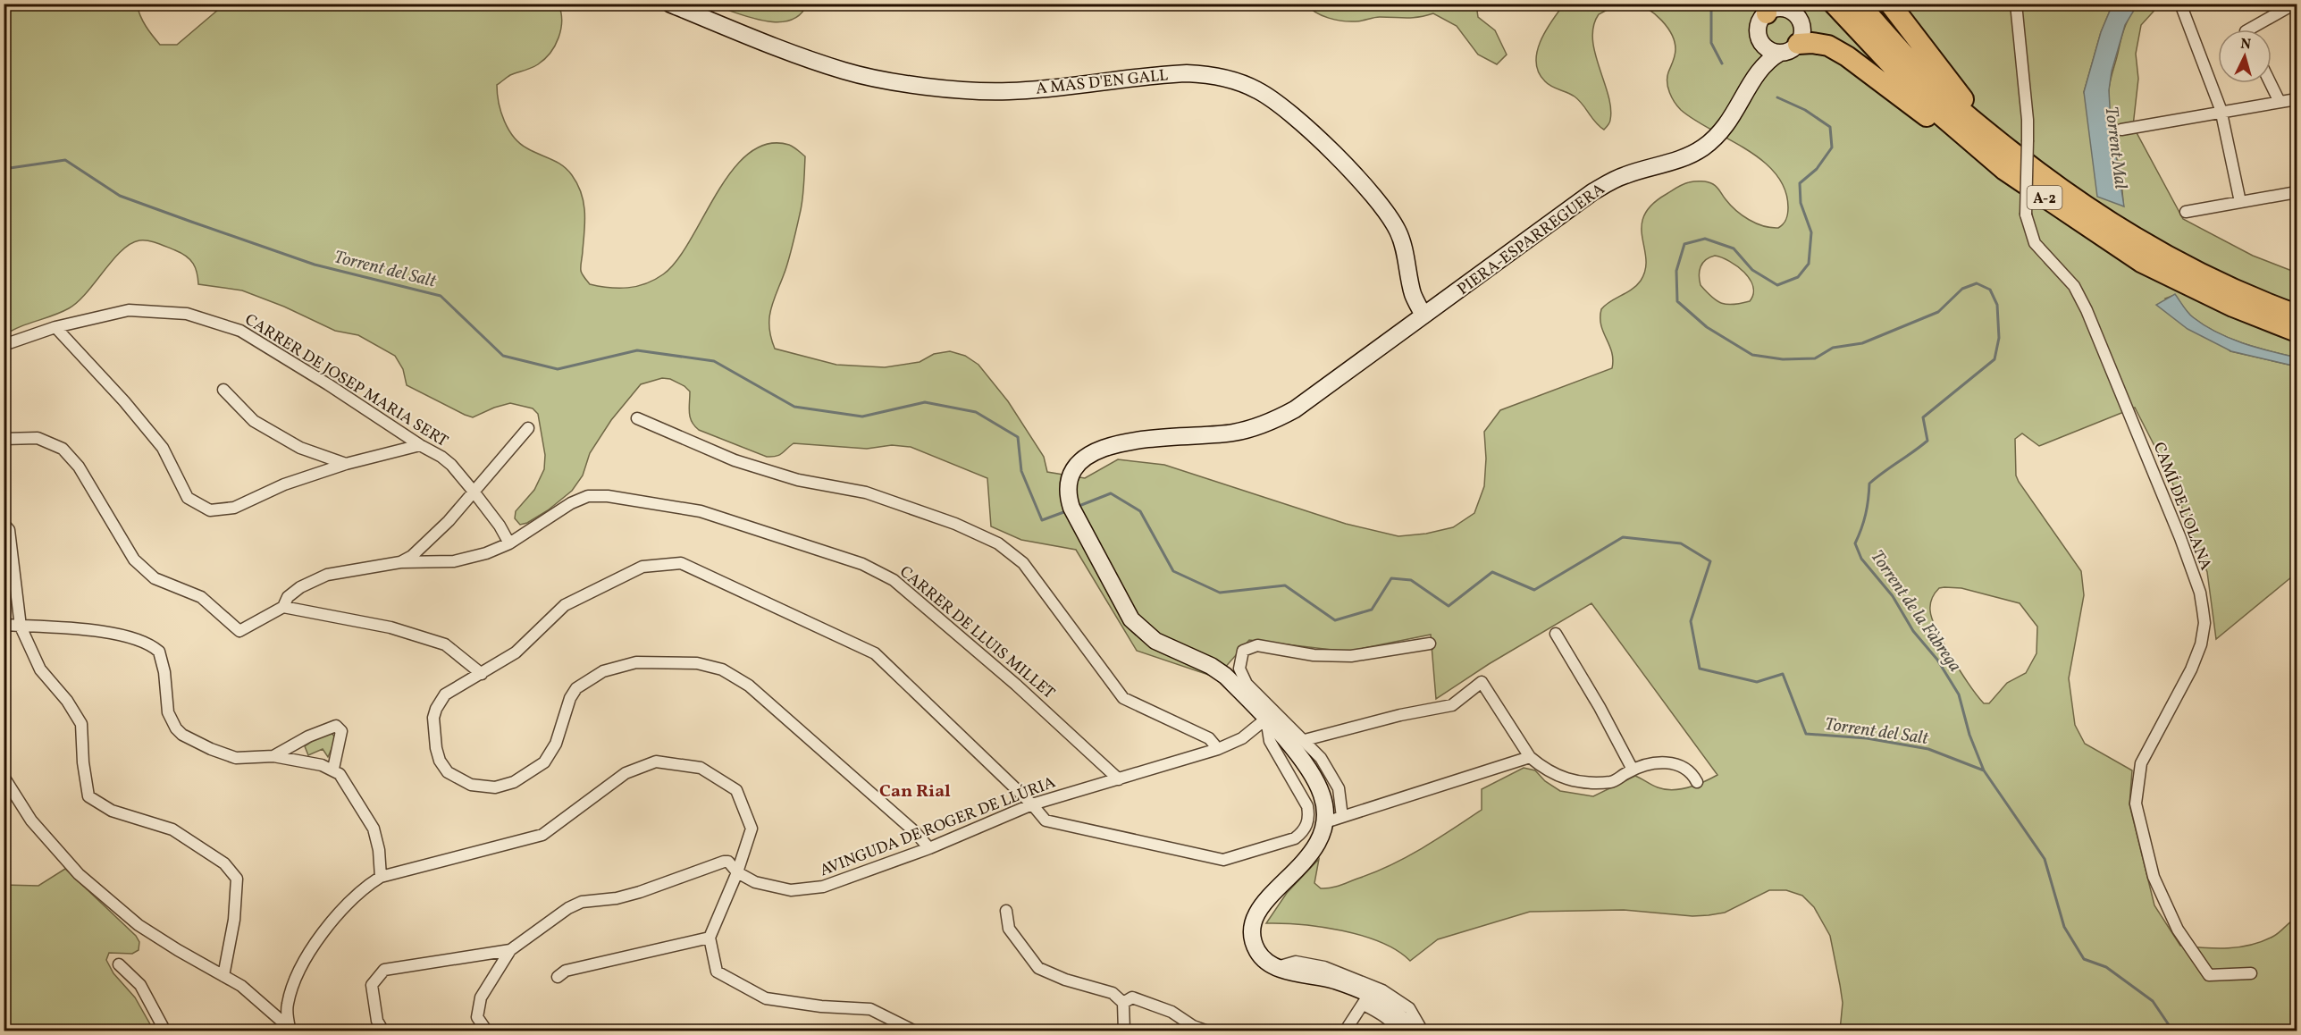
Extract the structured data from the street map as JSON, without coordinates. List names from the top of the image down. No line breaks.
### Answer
{"streets":{"highway":["A-2"],"main road":["A MAS D'EN GALL","PIERA-ESPARREGUERA"],"street":["CARRER DE JOSEP MARIA SERT","CAMÍ DE L'OLANA","CARRER DE LLUIS MILLET","AVINGUDA DE ROGER DE LLÚRIA"]},"crossings":[["A MAS D'EN GALL","PIERA-ESPARREGUERA"],["PIERA-ESPARREGUERA","AVINGUDA DE ROGER DE LLÚRIA"],["CARRER DE JOSEP MARIA SERT","CARRER DE LLUIS MILLET"],["CARRER DE LLUIS MILLET","AVINGUDA DE ROGER DE LLÚRIA"]],"districts":["Can Rial"],"water":["Torrent Mal","Torrent del Salt","Torrent de la Fàbrega"],"north":"top"}
